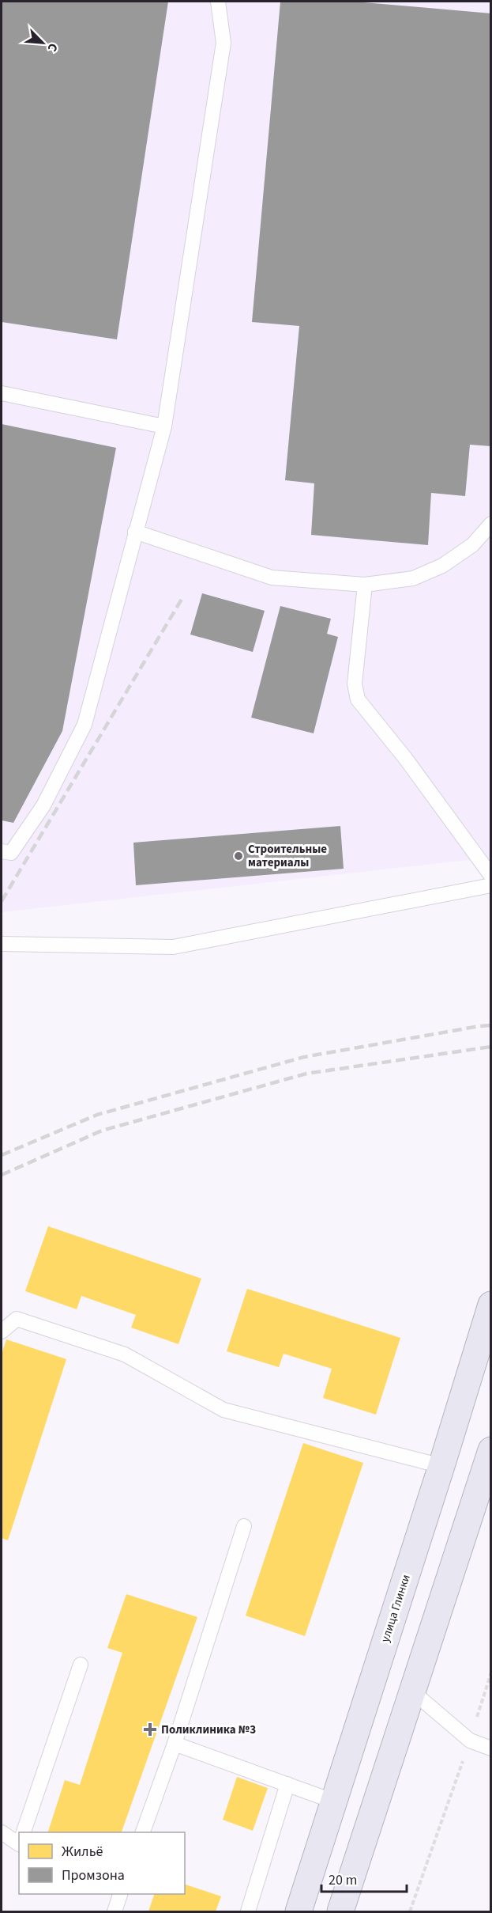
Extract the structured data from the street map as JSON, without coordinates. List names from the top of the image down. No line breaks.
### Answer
{"streets":{"highway":["улица Глинки"]},"places":{"other":["Строительные материалы"],"health":["Поликлиника №3"]},"legend":["Жильё","Промзона"],"scale_bar":"20 m","north":"bottom right"}
